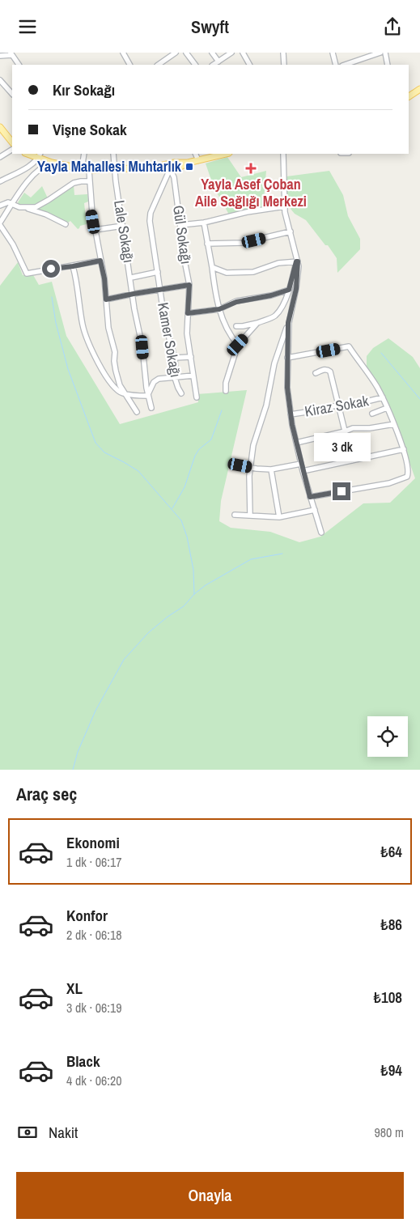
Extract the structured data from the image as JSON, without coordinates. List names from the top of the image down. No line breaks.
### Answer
{"streets":{"street":["Lale Sokağı","Gül Sokağı","Kamer Sokağı","Kiraz Sokak"]},"crossings":[["Gül Sokağı","Kamer Sokağı"]],"places":{"transit":["Yayla Mahallesi Muhtarlık"],"health":["Yayla Asef Çoban Aile Sağlığı Merkezi"]},"page":{"header":"Swyft","banner":["Kır Sokağı","Vişne Sokak"],"bubble":"3 dk","heading":"Araç seç","list":[{"name":"Ekonomi","note":"1 dk · 06:17","value":"₺64"},{"name":"Konfor","note":"2 dk · 06:18","value":"₺86"},{"name":"XL","note":"3 dk · 06:19","value":"₺108"},{"name":"Black","note":"4 dk · 06:20","value":"₺94"}],"pay":["Nakit","980 m"],"buttons":"Onayla"}}
